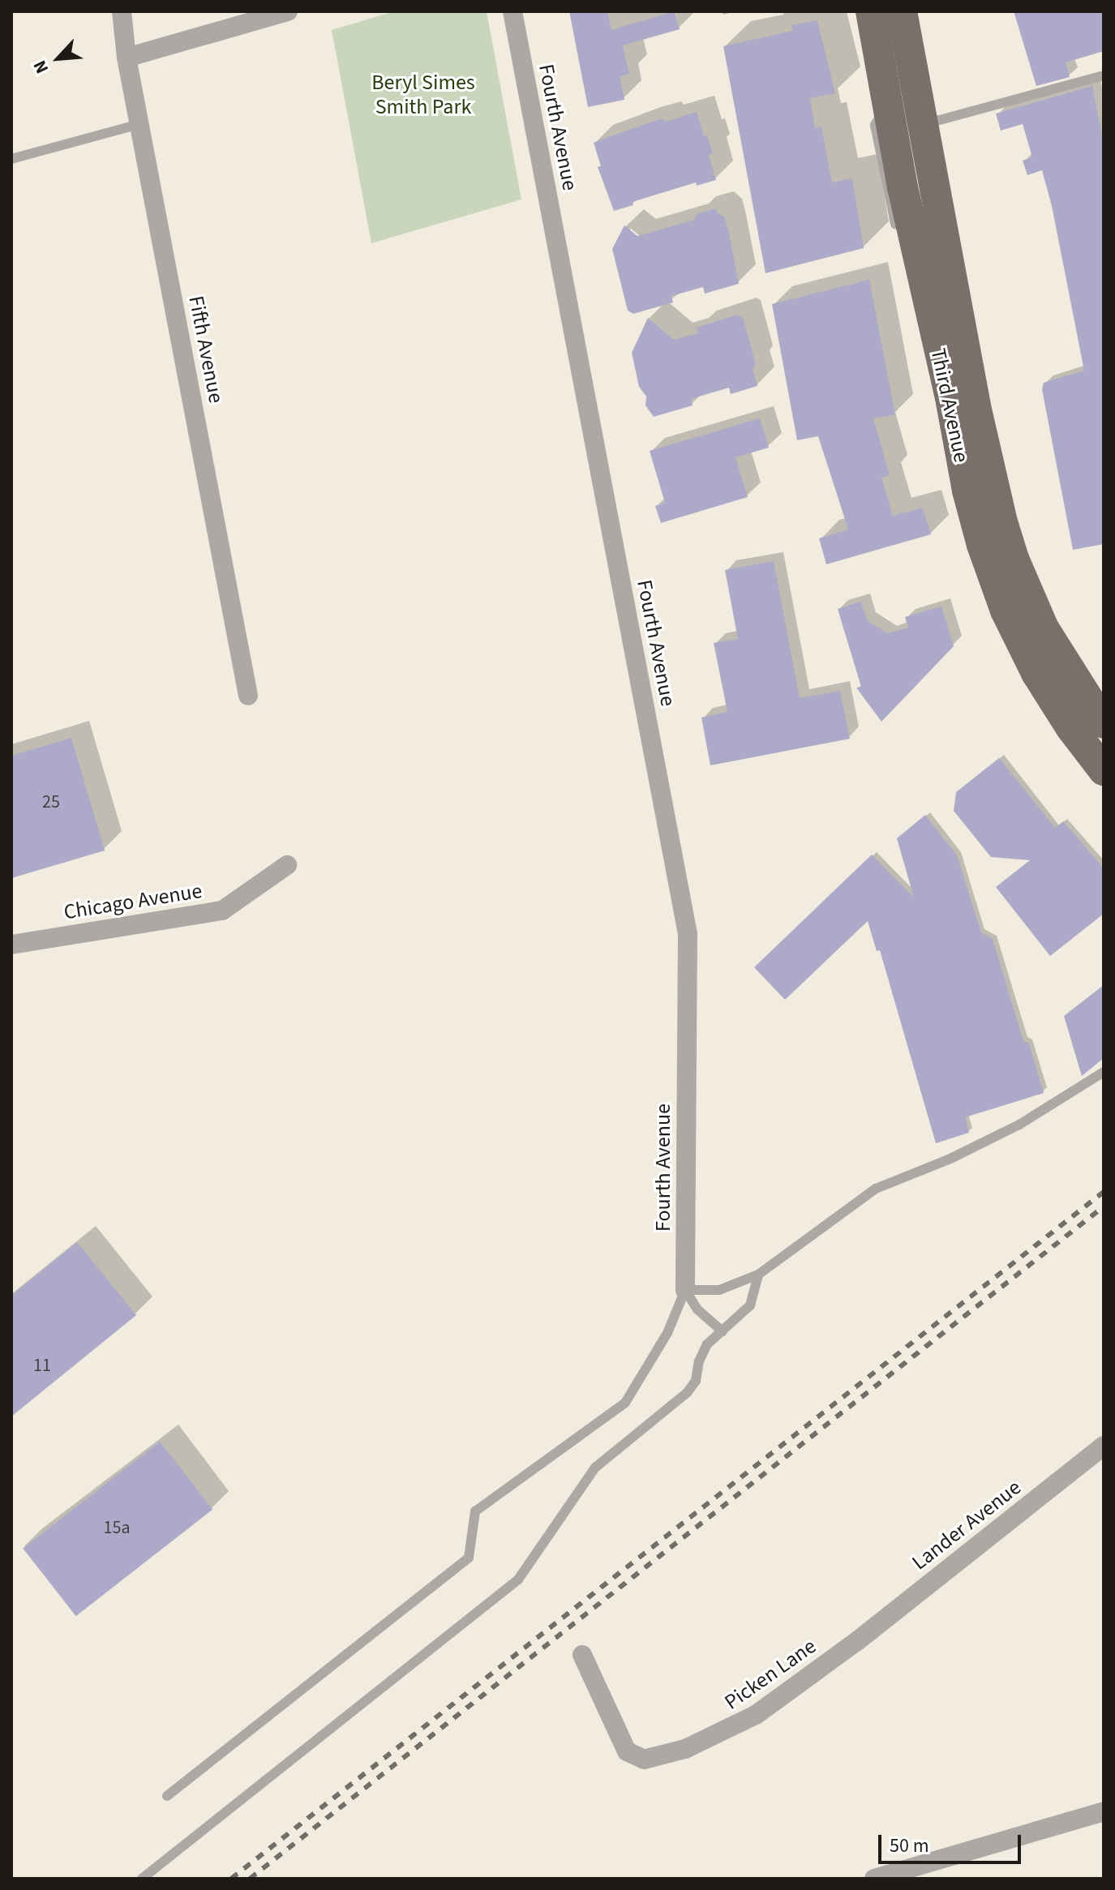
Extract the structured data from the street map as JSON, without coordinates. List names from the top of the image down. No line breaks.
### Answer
{"streets":{"main road":["Third Avenue"],"street":["Fourth Avenue","Fifth Avenue","Chicago Avenue","Lander Avenue","Picken Lane"]},"crossings":[["Lander Avenue","Picken Lane"]],"parks":["Beryl Simes Smith Park"],"house_numbers":["25","11","15a"],"scale_bar":"50 m","north":"bottom left"}
